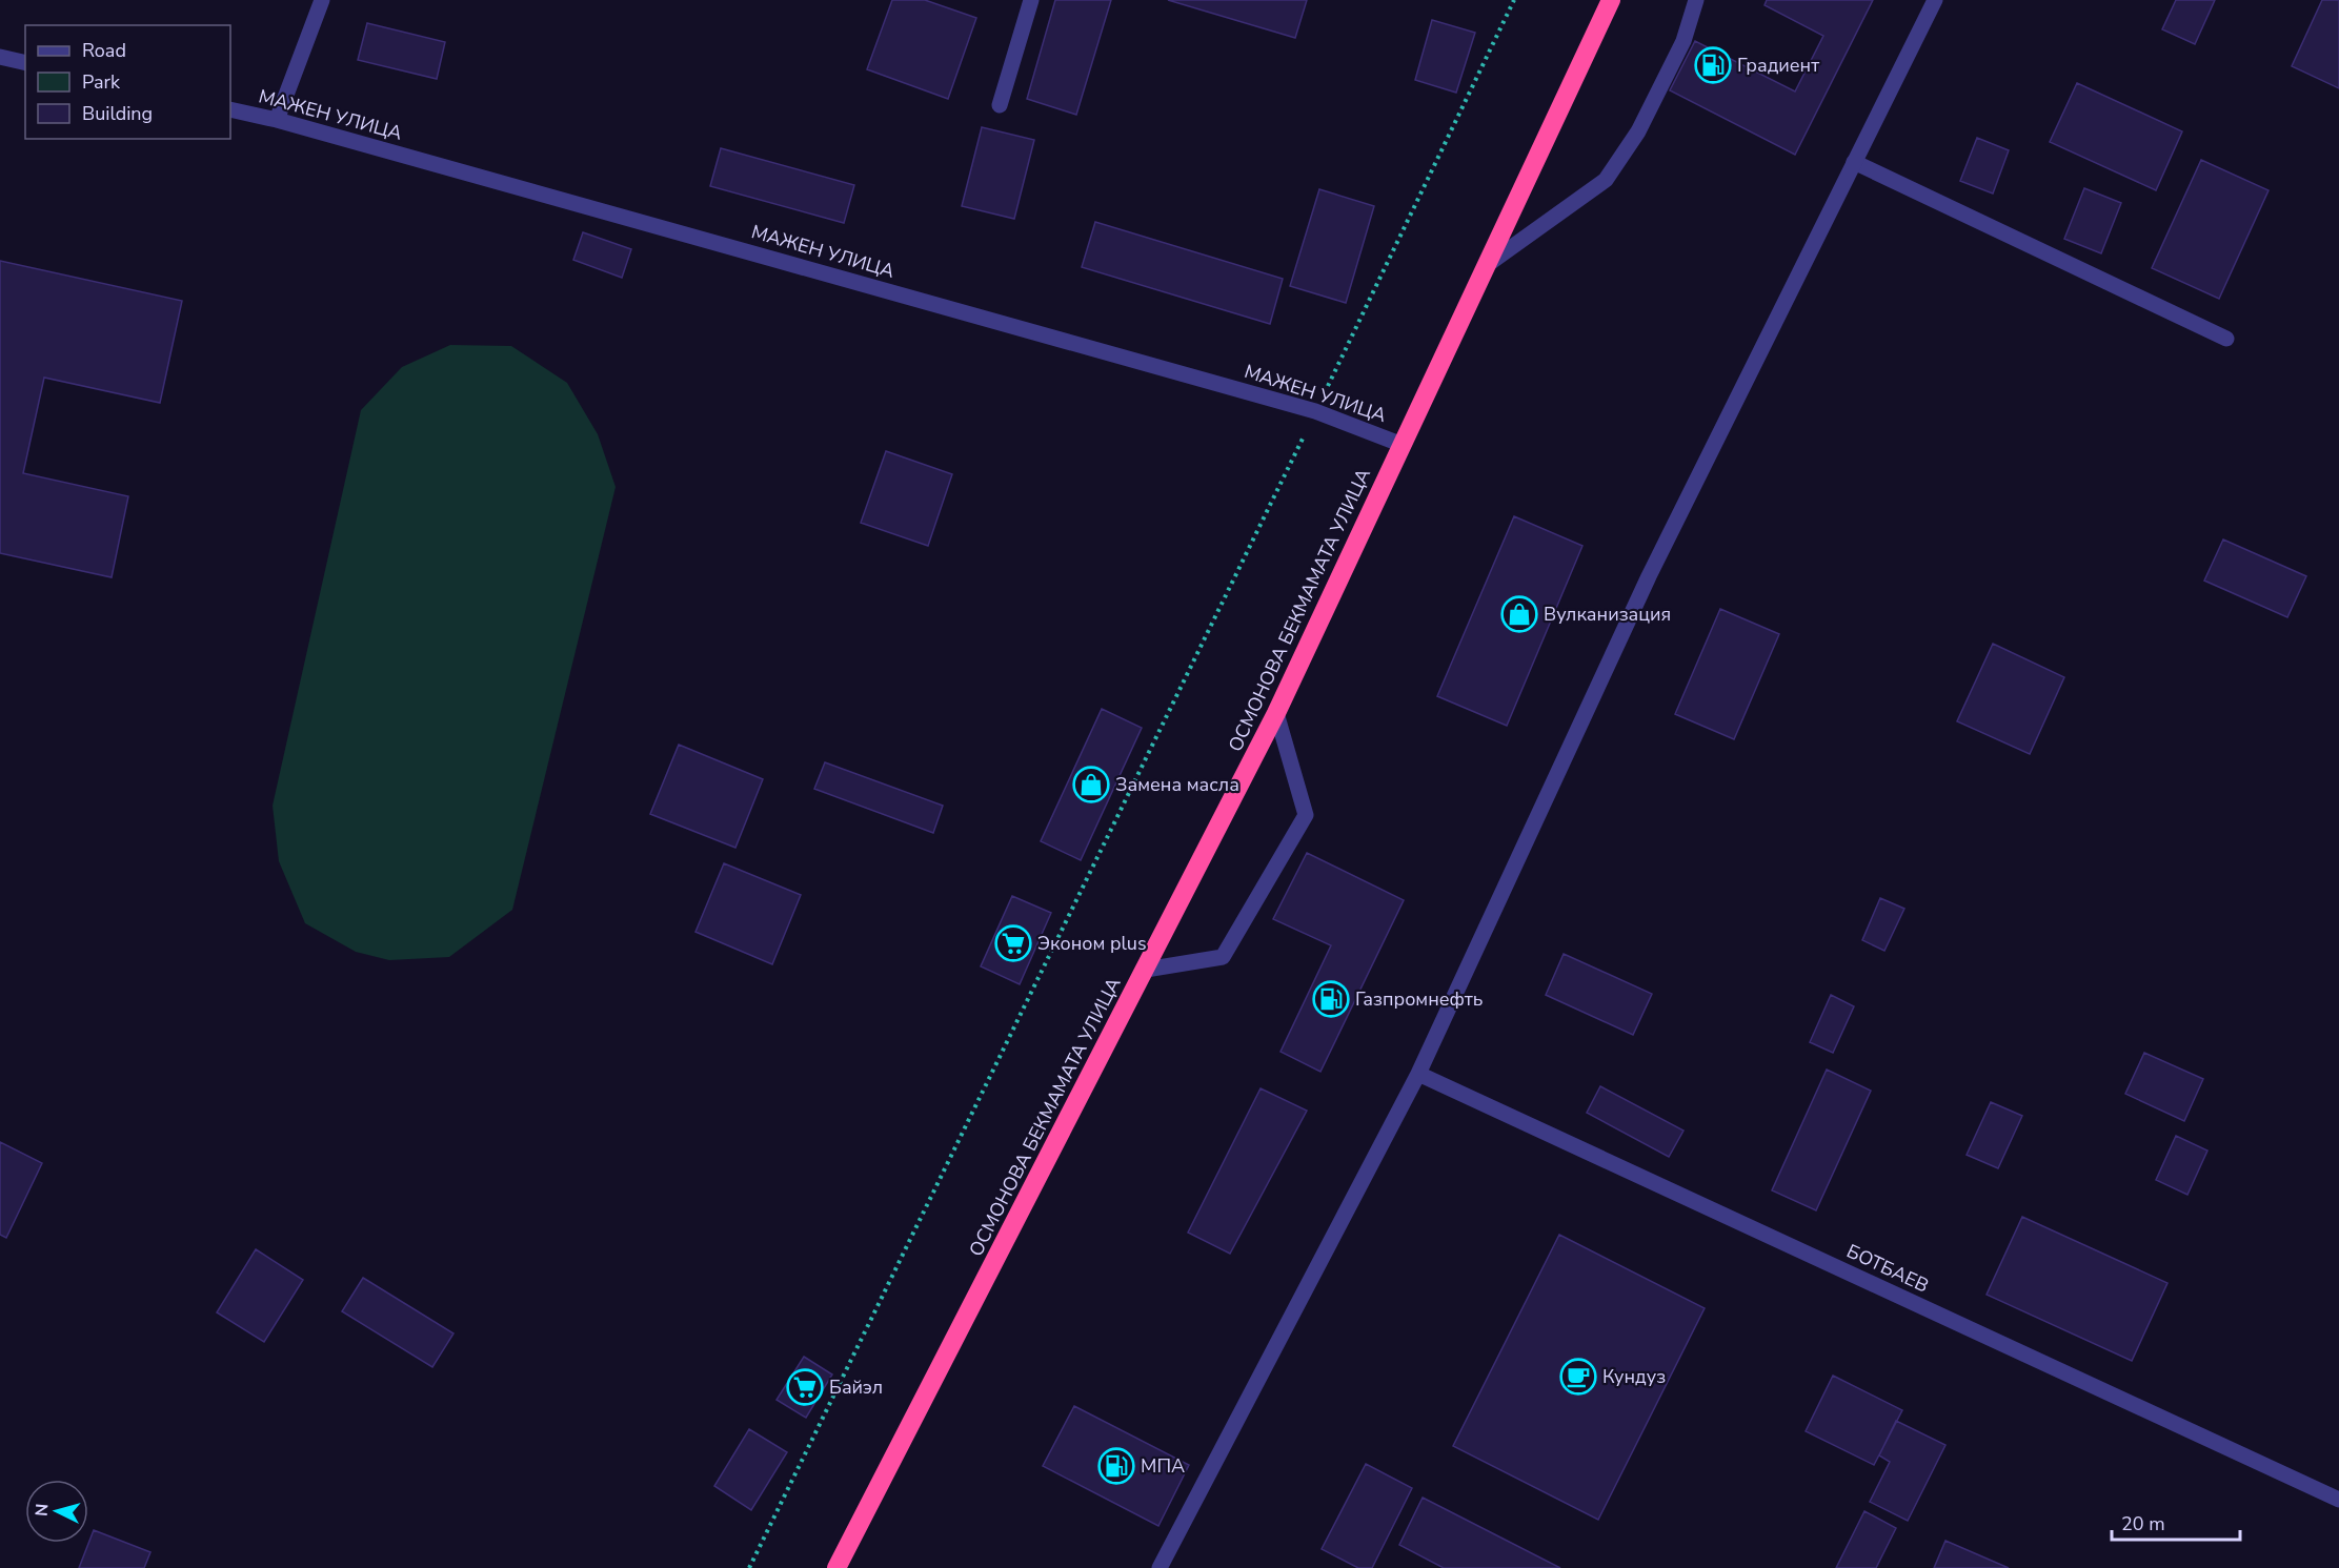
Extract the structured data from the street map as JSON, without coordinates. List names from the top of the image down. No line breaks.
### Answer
{"streets":{"highway":["ОСМОНОВА БЕКМАМАТА УЛИЦА"],"street":["МАЖЕН УЛИЦА","БОТБАЕВ"]},"crossings":[["МАЖЕН УЛИЦА","ОСМОНОВА БЕКМАМАТА УЛИЦА"]],"places":{"fuel station":["Градиент","Газпромнефть","МПА"],"shop":["Вулканизация","Замена масла"],"supermarket":["Эконом plus","Байэл"],"cafe":["Кундуз"]},"legend":["Road","Park","Building"],"scale_bar":"20 m","north":"left"}
